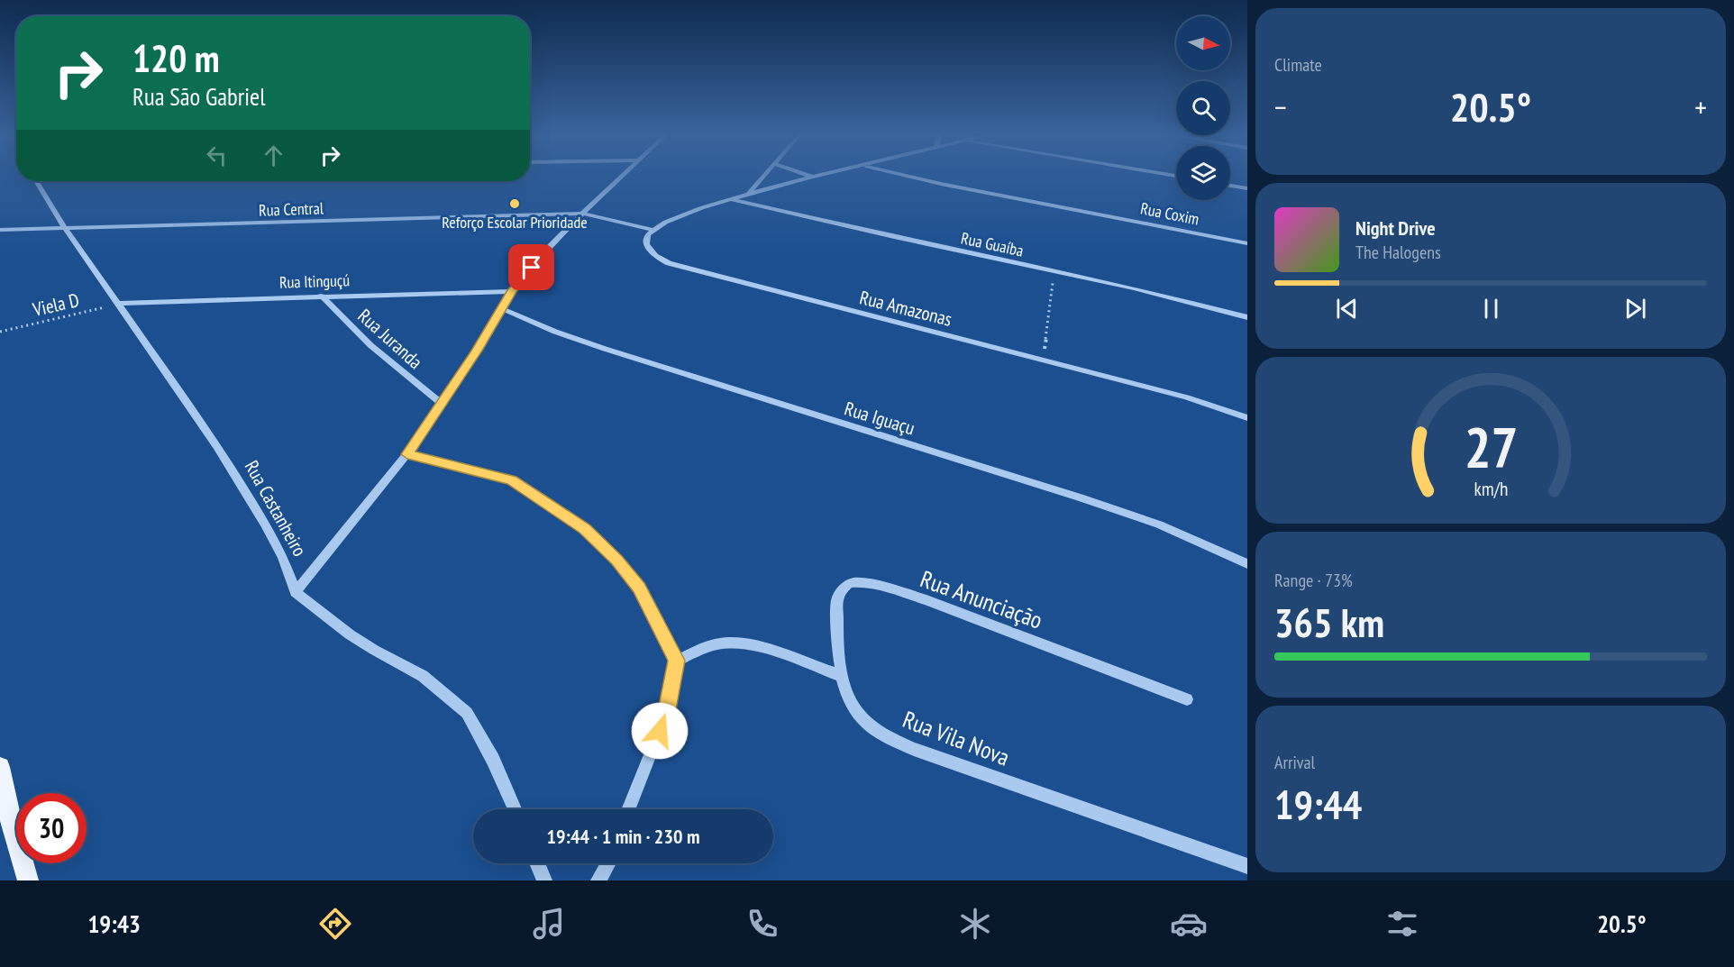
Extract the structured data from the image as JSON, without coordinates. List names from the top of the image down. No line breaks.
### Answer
{"streets":{"street":["Rua Central","Rua Coxim","Rua Guaíba","Rua Itinguçú","Rua Amazonas","Rua Juranda","Rua Iguaçu","Rua Castanheiro","Rua Anunciação","Rua Vila Nova"],"path":["Viela D"]},"crossings":[["Rua Central","Rua Castanheiro"],["Rua Itinguçú","Viela D"],["Rua Itinguçú","Rua Juranda"],["Rua Itinguçú","Rua Castanheiro"],["Viela D","Rua Castanheiro"],["Rua Anunciação","Rua Vila Nova"]],"places":["Reforço Escolar Prioridade"],"north":"right","page":{"tile":["Climate",["Range · 73%","365 km"],["Arrival","19:44"]],"turn":["120 m","Rua São Gabriel"],"heat":["−","20.5°","+"],"song":["Night Drive","The Halogens"],"limit":"30","trip":"19:44 · 1 min · 230 m","tabs":["19:43","20.5°"],"gauge":["27","km/h"]}}
